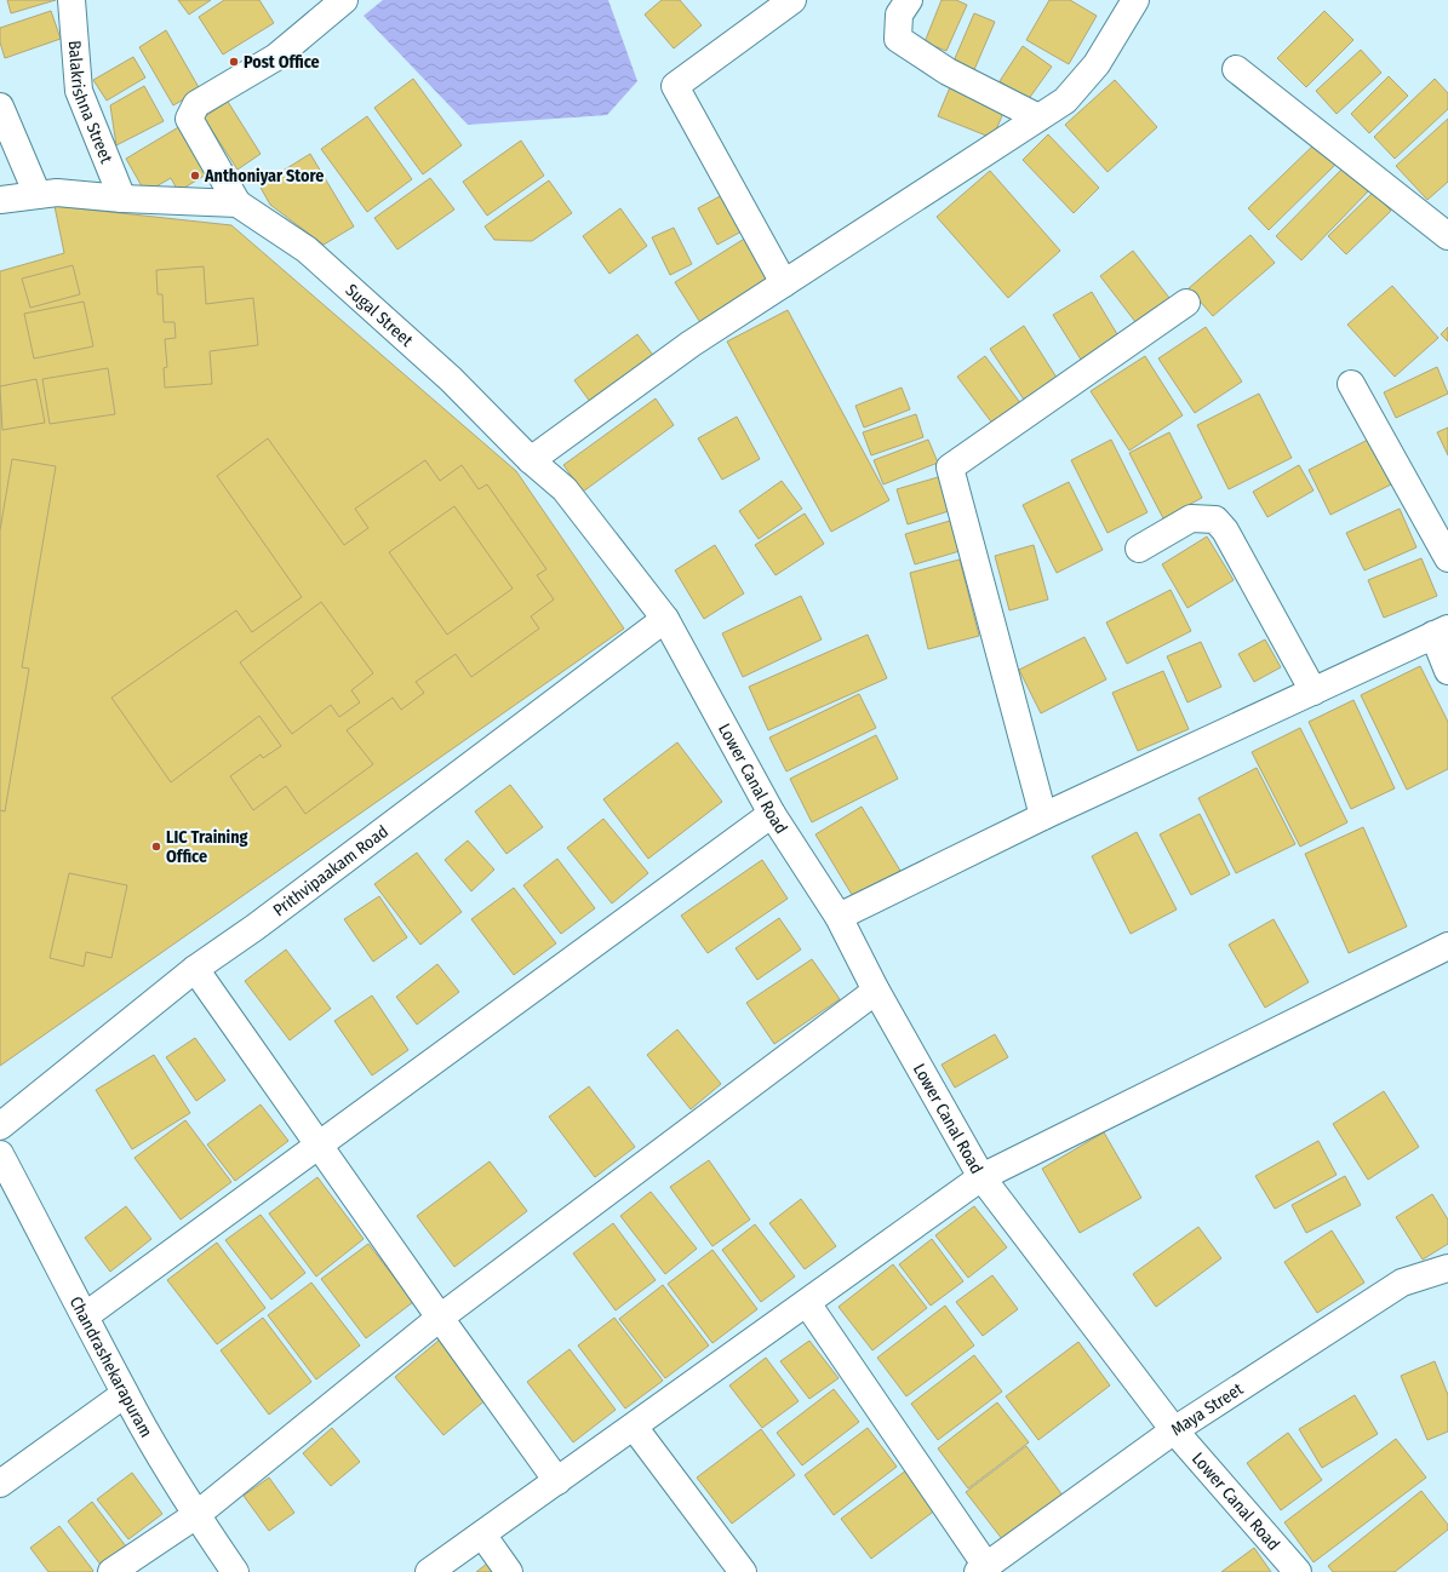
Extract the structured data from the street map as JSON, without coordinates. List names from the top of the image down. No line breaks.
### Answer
{"streets":{"street":["Balakrishna Street","Sugal Street","Lower Canal Road","Prithvipaakam Road","Chandrashekarapuram","Maya Street"]},"crossings":[["Sugal Street","Lower Canal Road"],["Sugal Street","Prithvipaakam Road"],["Lower Canal Road","Prithvipaakam Road"],["Lower Canal Road","Maya Street"]],"places":["Post Office","Anthoniyar Store","LIC Training Office"]}
